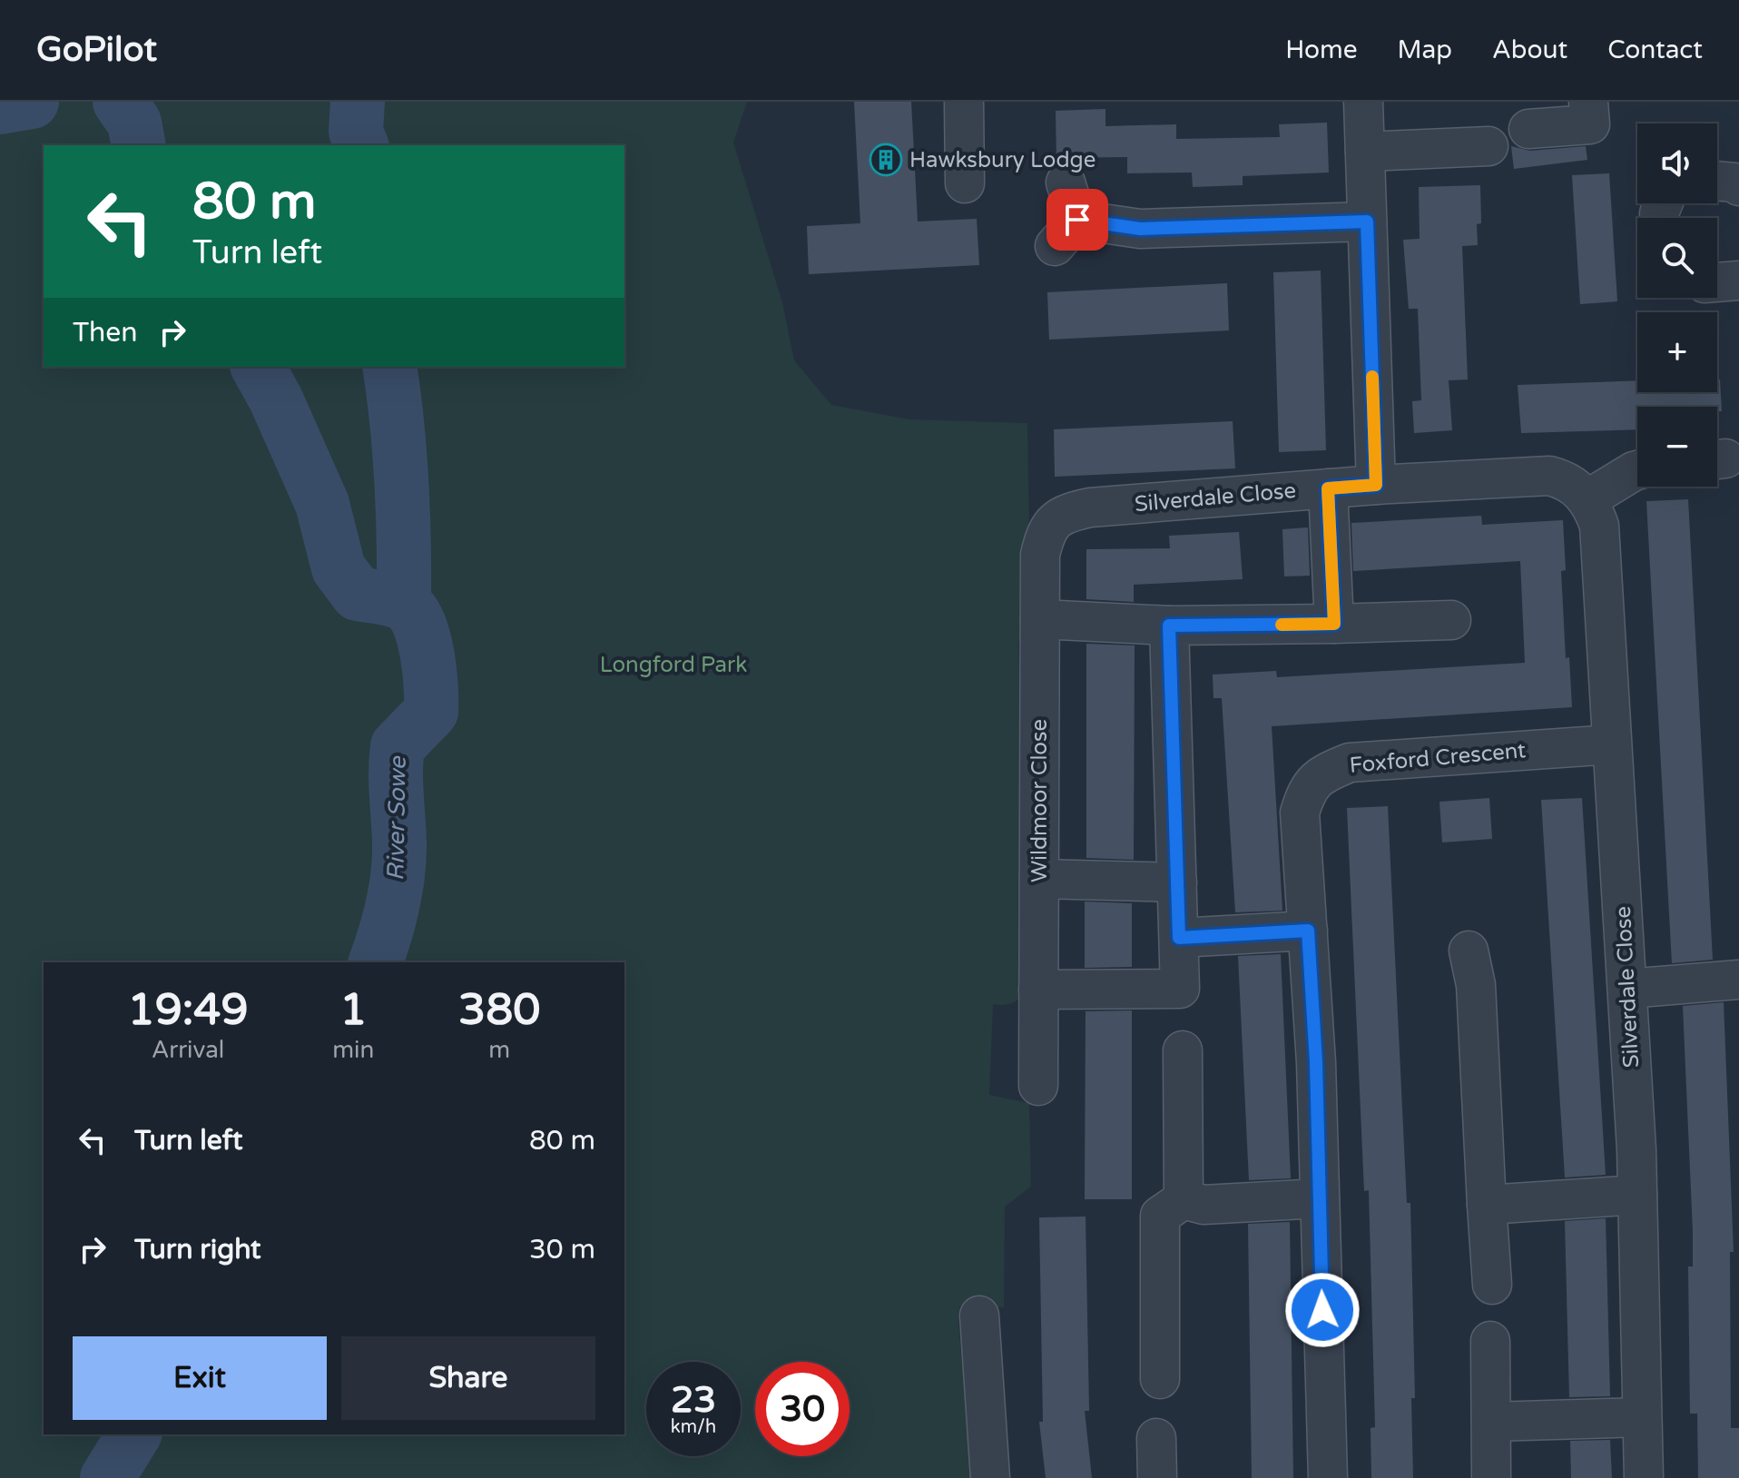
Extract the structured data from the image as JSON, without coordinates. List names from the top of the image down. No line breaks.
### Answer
{"streets":{"street":["Silverdale Close","Foxford Crescent","Wildmoor Close"]},"crossings":[["Silverdale Close","Foxford Crescent"],["Silverdale Close","Wildmoor Close"]],"water":["River Sowe"],"parks":["Longford Park"],"places":{"building":["Hawksbury Lodge"]},"page":{"header":"GoPilot","nav":["Home","Map","About","Contact"],"map_buttons":["+","−"],"turn":["80 m","Turn left"],"then":"Then","eta":["19:49","Arrival","1","min","380","m"],"list":[{"name":"Turn left","value":"80 m"},{"name":"Turn right","value":"30 m"}],"buttons":["Exit","Share"],"speed":"23 km/h","limit":"30"}}
